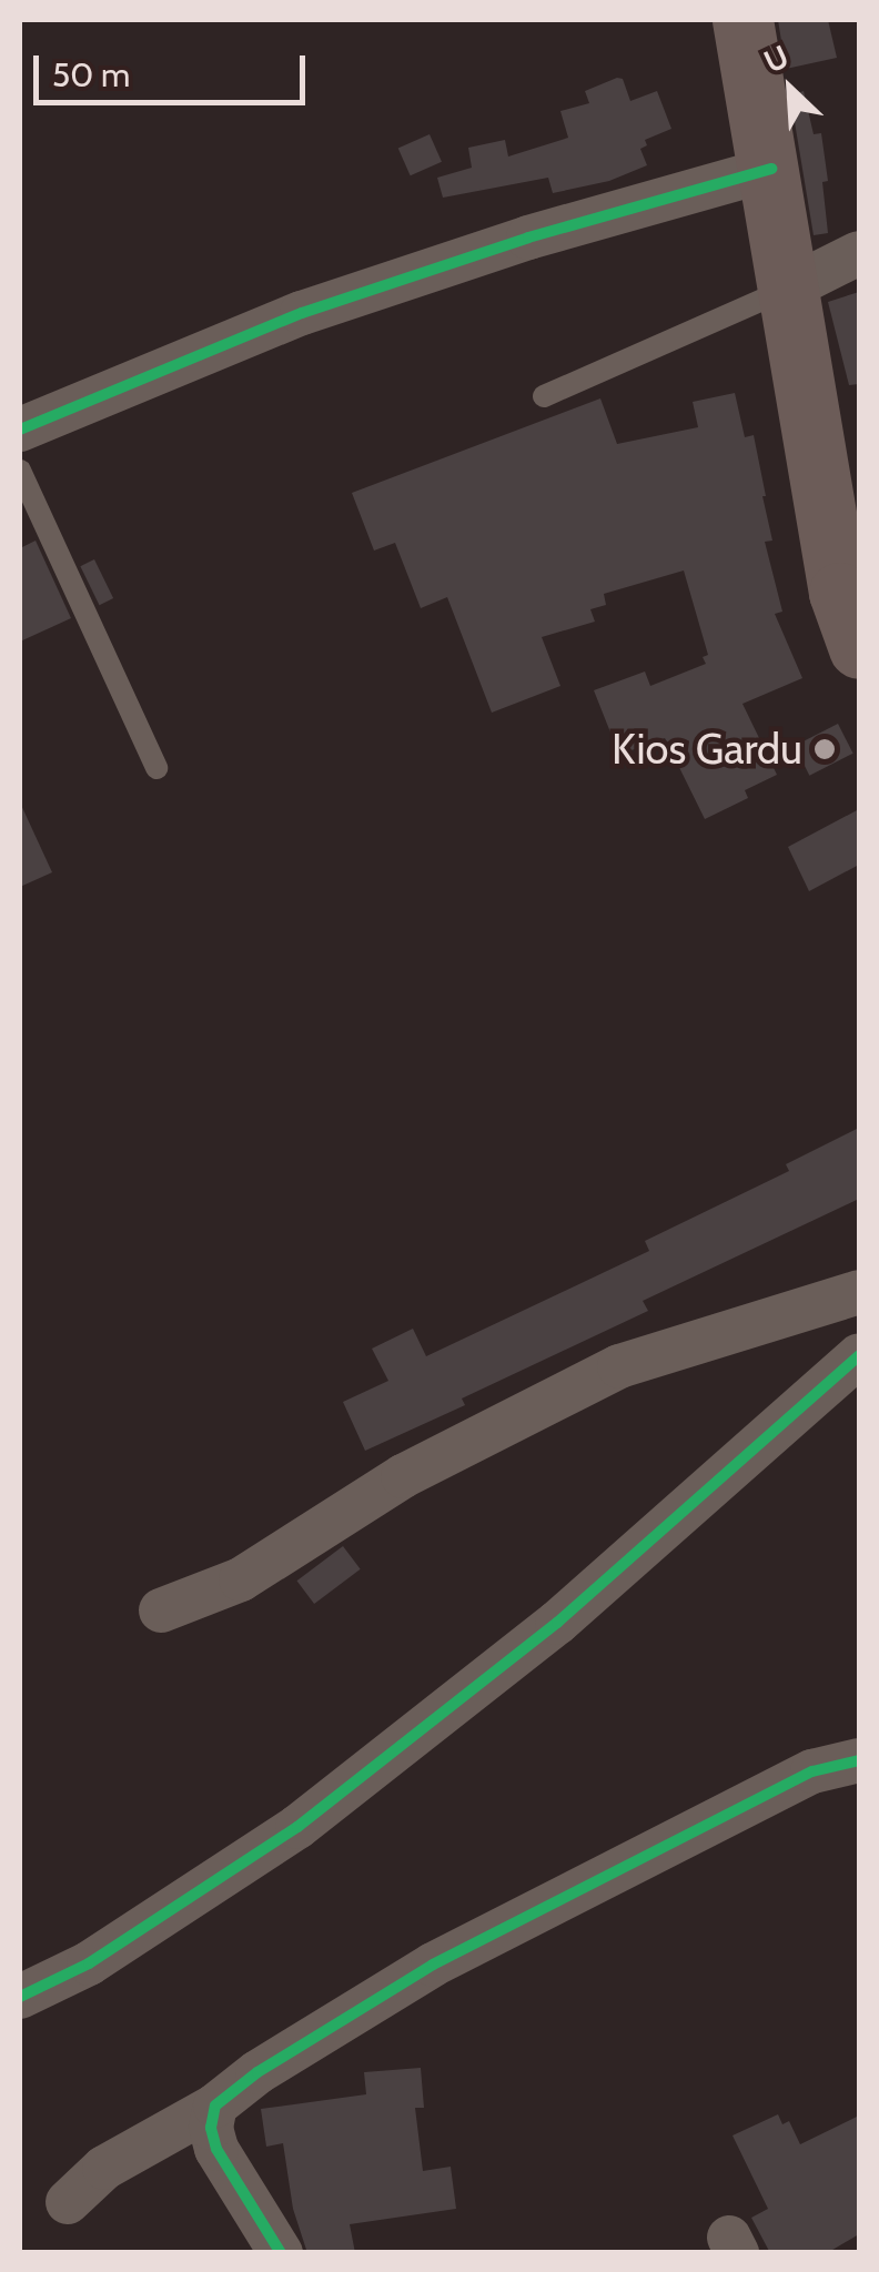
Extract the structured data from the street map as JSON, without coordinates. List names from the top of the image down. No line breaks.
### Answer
{"places":["Kios Gardu"],"scale_bar":"50 m","north":"top left"}
